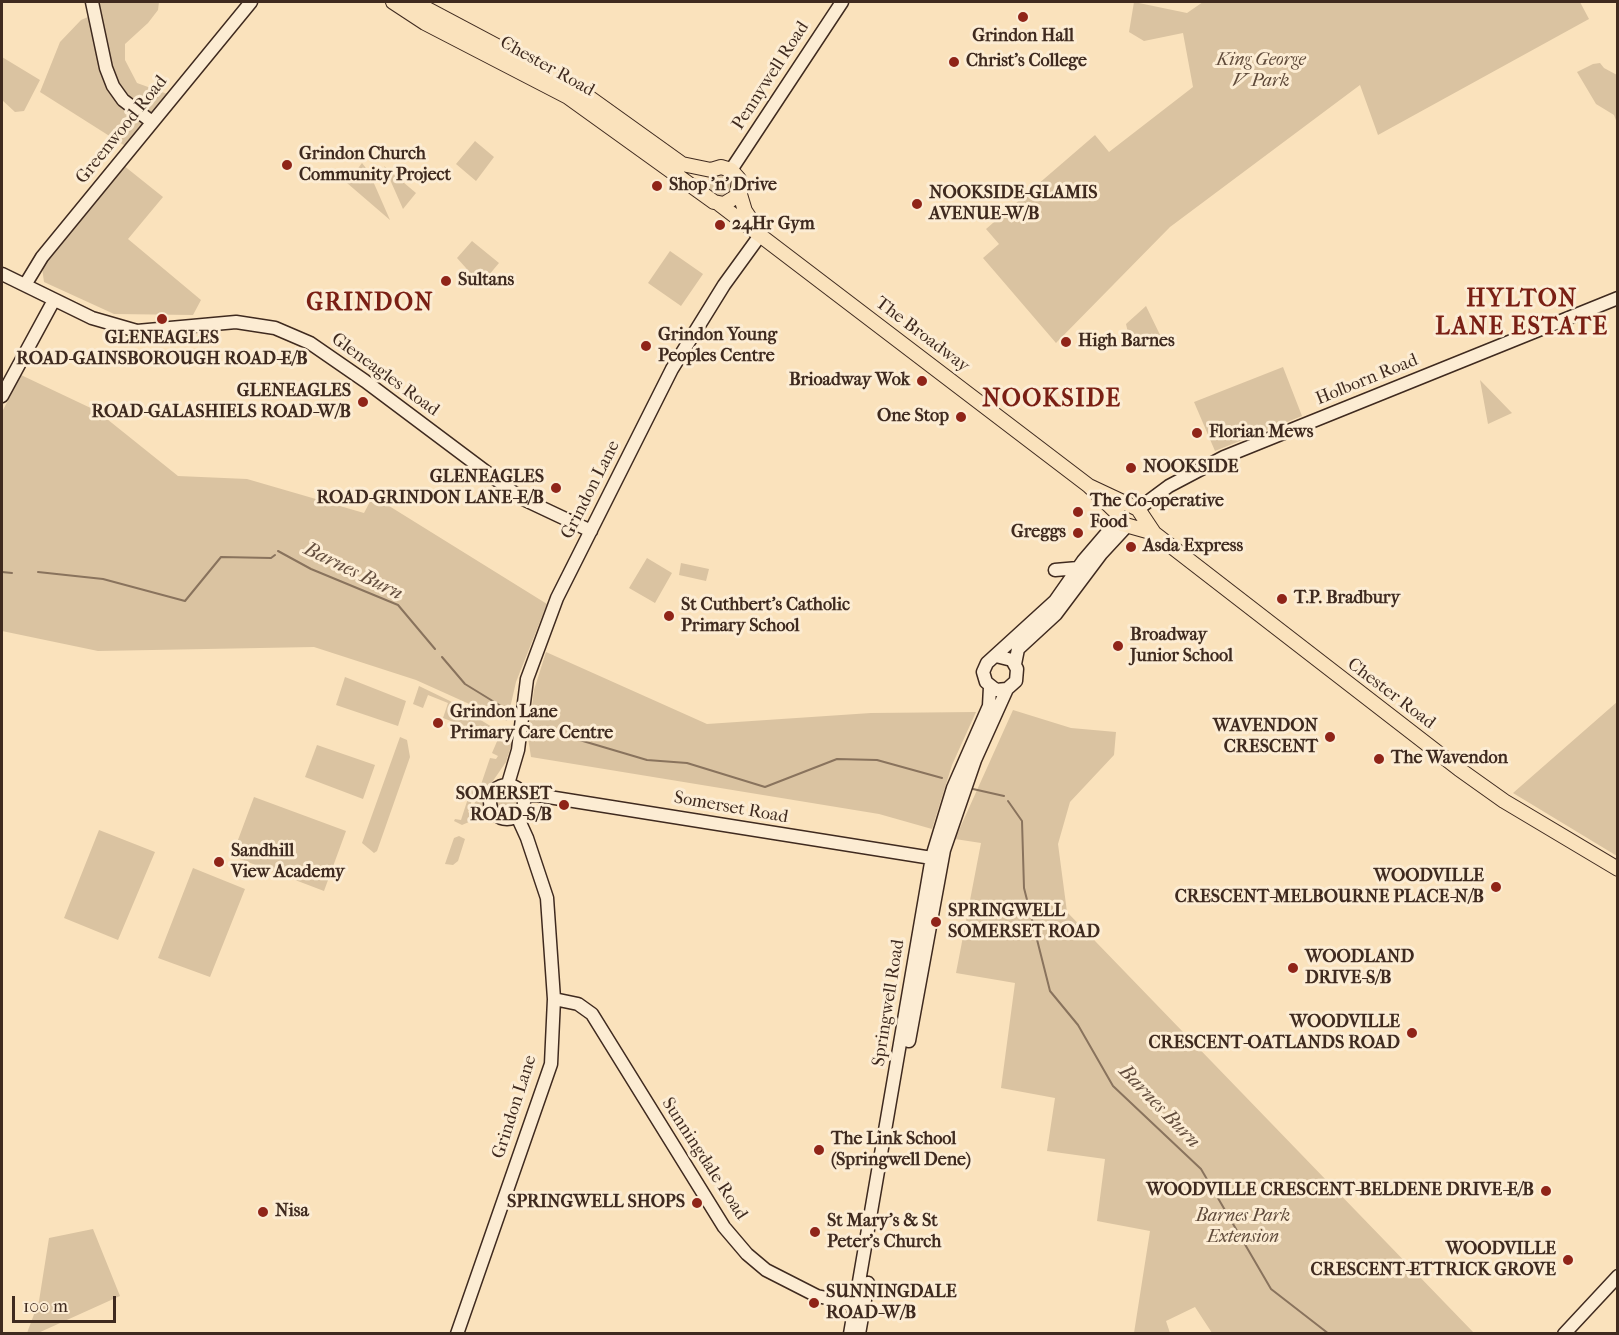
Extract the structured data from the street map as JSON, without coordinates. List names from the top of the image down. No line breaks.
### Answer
{"streets":{"main road":["Chester Road","The Broadway"],"street":["Pennywell Road","Greenwood Road","Gleneagles Road","Holborn Road","Grindon Lane","Somerset Road","Springwell Road","Sunningdale Road"]},"crossings":[["Chester Road","Pennywell Road"],["Chester Road","The Broadway"],["Chester Road","Holborn Road"],["Chester Road","Springwell Road"],["Pennywell Road","The Broadway"],["Greenwood Road","Gleneagles Road"],["The Broadway","Holborn Road"],["The Broadway","Grindon Lane"],["The Broadway","Springwell Road"],["Gleneagles Road","Grindon Lane"],["Holborn Road","Springwell Road"],["Grindon Lane","Somerset Road"],["Grindon Lane","Sunningdale Road"],["Somerset Road","Springwell Road"],["Springwell Road","Sunningdale Road"]],"districts":["HYLTON LANE ESTATE","GRINDON","NOOKSIDE"],"water":["Barnes Burn"],"parks":["King George V Park","Barnes Park Extension"],"places":["Grindon Hall","Christ's College","Grindon Church Community Project","Shop 'n' Drive","NOOKSIDE-GLAMIS AVENUE-W/B","24Hr Gym","Sultans","GLENEAGLES ROAD-GAINSBOROUGH ROAD-E/B","High Barnes","Grindon Young Peoples Centre","Brioadway Wok","GLENEAGLES ROAD-GALASHIELS ROAD-W/B","One Stop","Florian Mews","NOOKSIDE","GLENEAGLES ROAD-GRINDON LANE-E/B","The Co-operative Food","Greggs","Asda Express","T.P. Bradbury","St Cuthbert's Catholic Primary School","Broadway Junior School","Grindon Lane Primary Care Centre","WAVENDON CRESCENT","The Wavendon","SOMERSET ROAD-S/B","Sandhill View Academy","WOODVILLE CRESCENT-MELBOURNE PLACE-N/B","SPRINGWELL SOMERSET ROAD","WOODLAND DRIVE-S/B","WOODVILLE CRESCENT-OATLANDS ROAD","The Link School (Springwell Dene)","WOODVILLE CRESCENT-BELDENE DRIVE-E/B","SPRINGWELL SHOPS","Nisa","St Mary's & St Peter's Church","WOODVILLE CRESCENT-ETTRICK GROVE","SUNNINGDALE ROAD-W/B"],"scale_bar":"100 m"}
